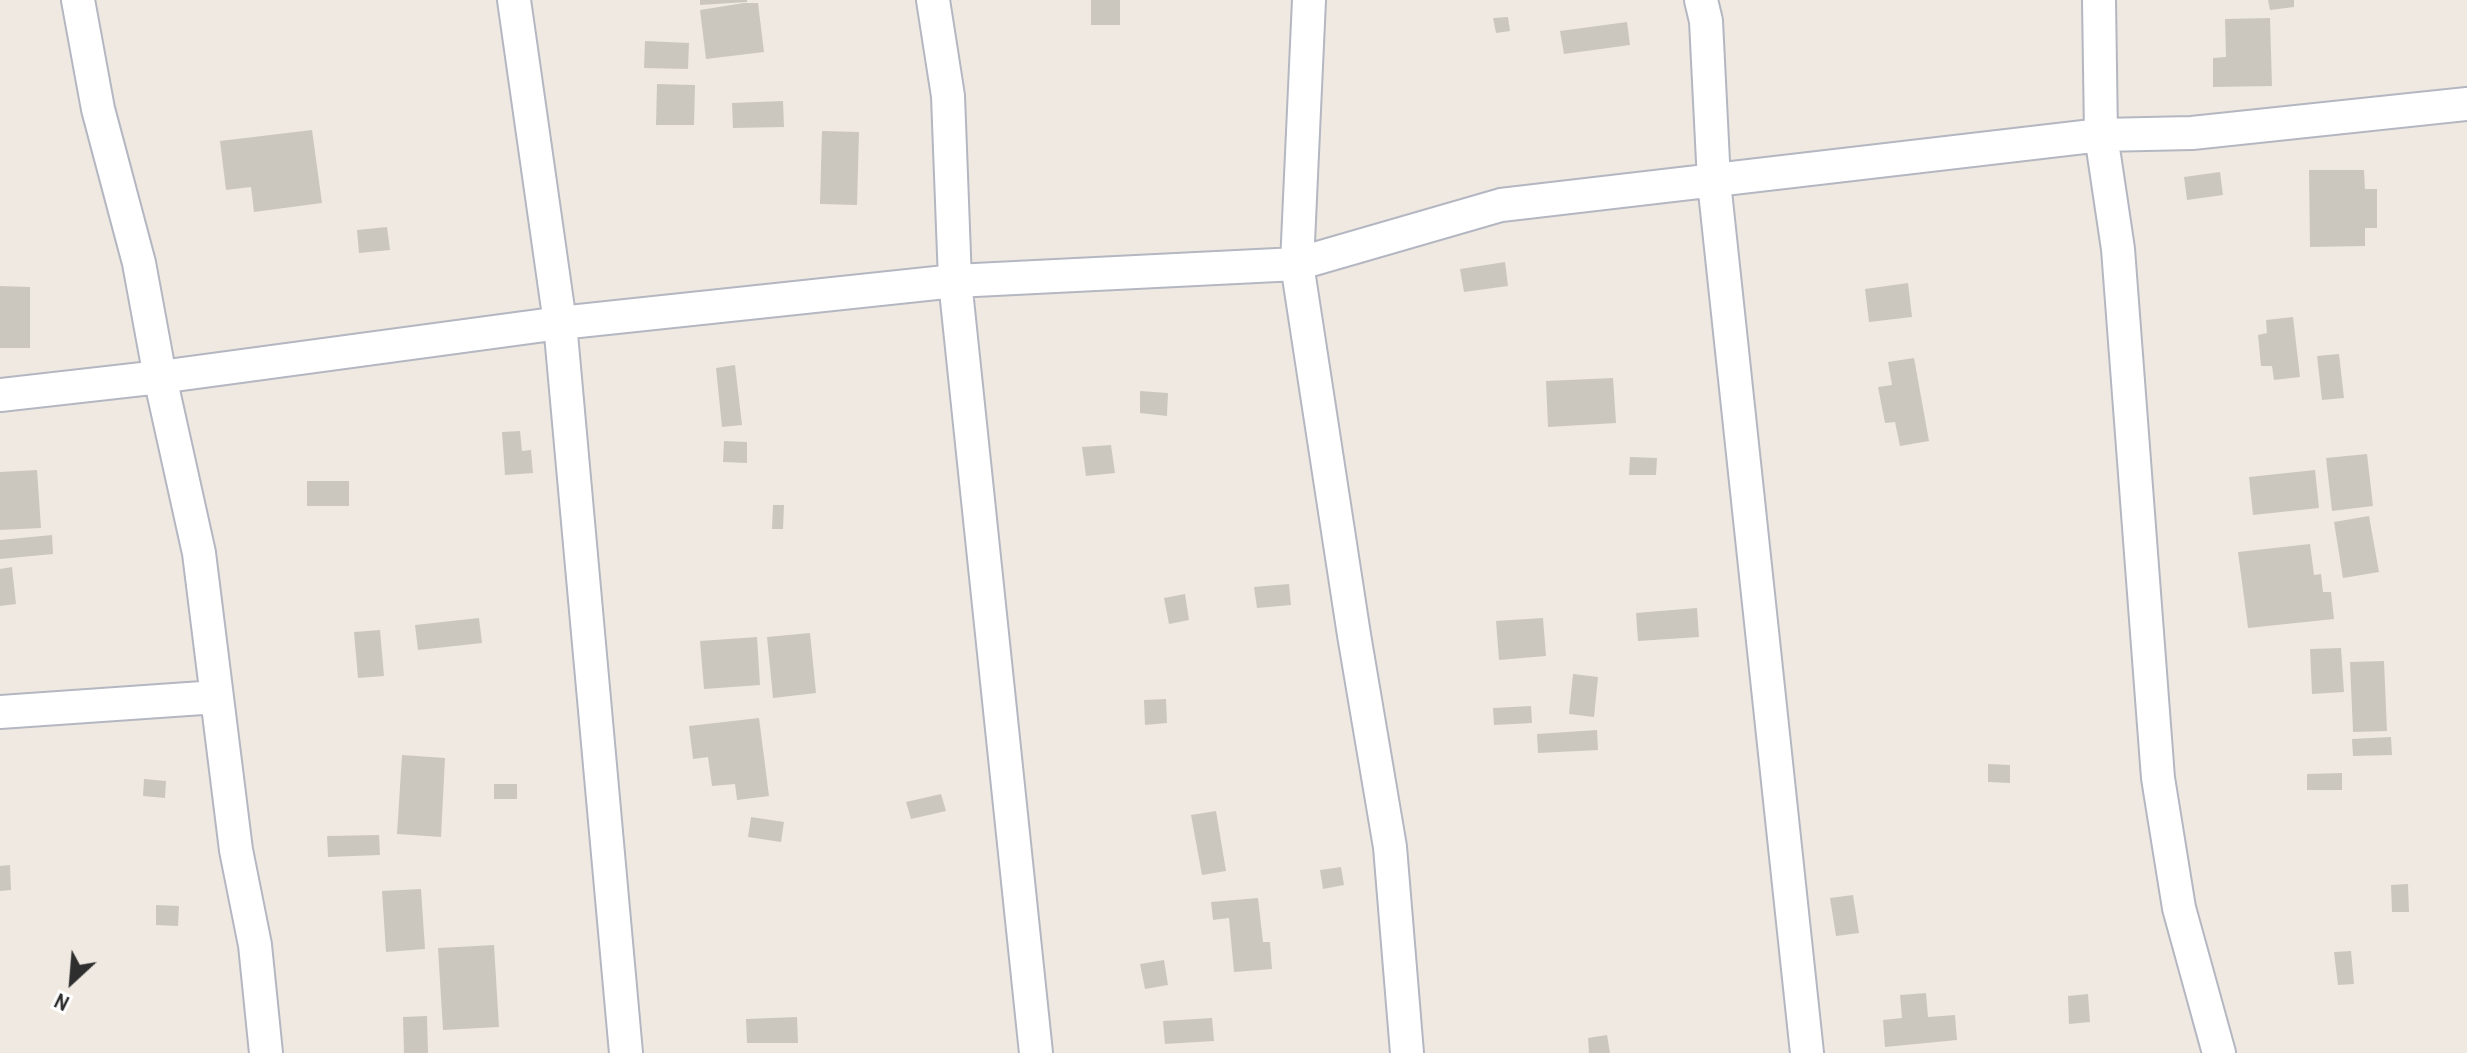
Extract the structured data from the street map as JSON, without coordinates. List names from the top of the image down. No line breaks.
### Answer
{"north":"bottom left"}
